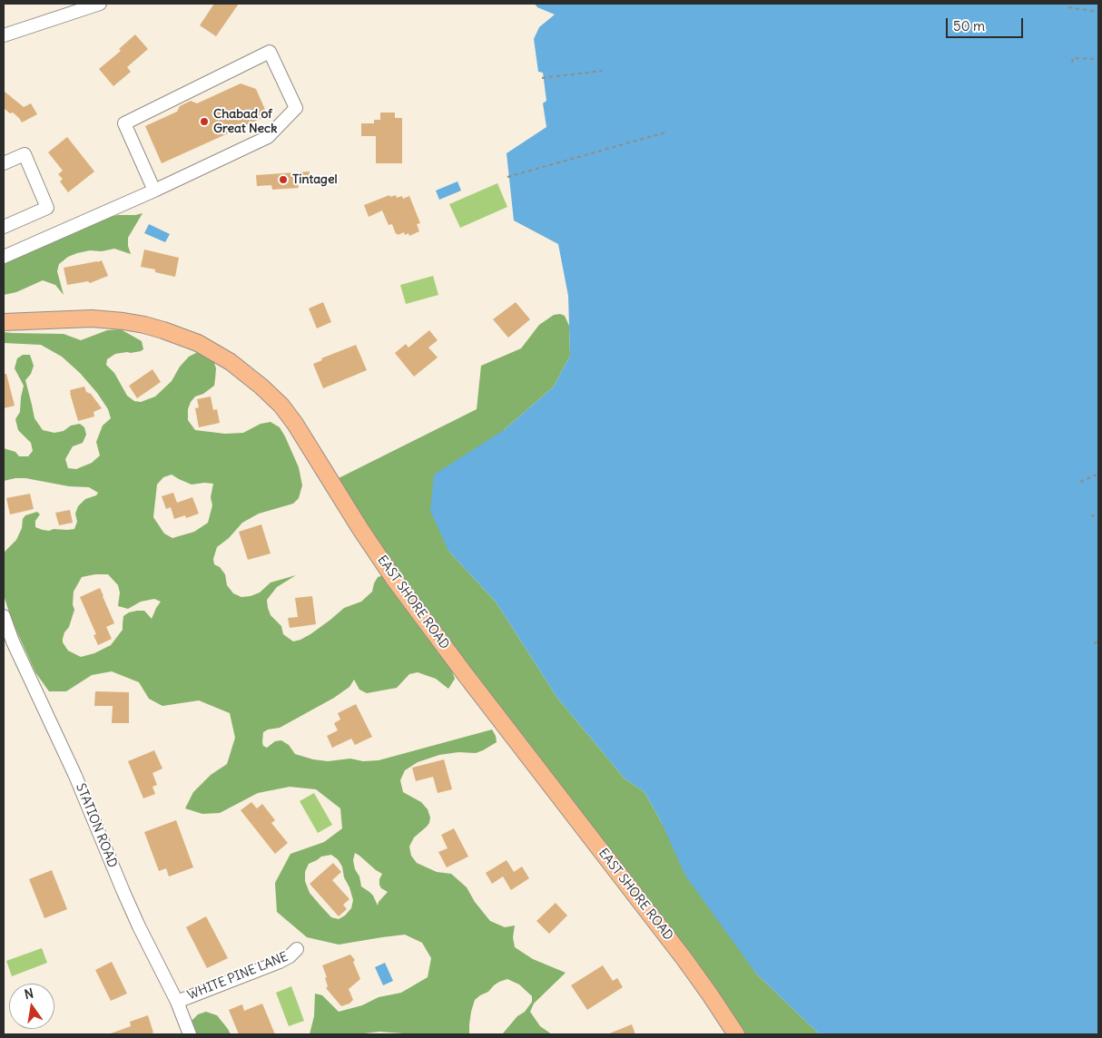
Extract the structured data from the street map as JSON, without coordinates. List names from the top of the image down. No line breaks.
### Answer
{"streets":{"main road":["EAST SHORE ROAD"],"street":["STATION ROAD","WHITE PINE LANE"]},"crossings":[["STATION ROAD","WHITE PINE LANE"]],"places":["Chabad of Great Neck","Tintagel"],"scale_bar":"50 m","north":"top"}
